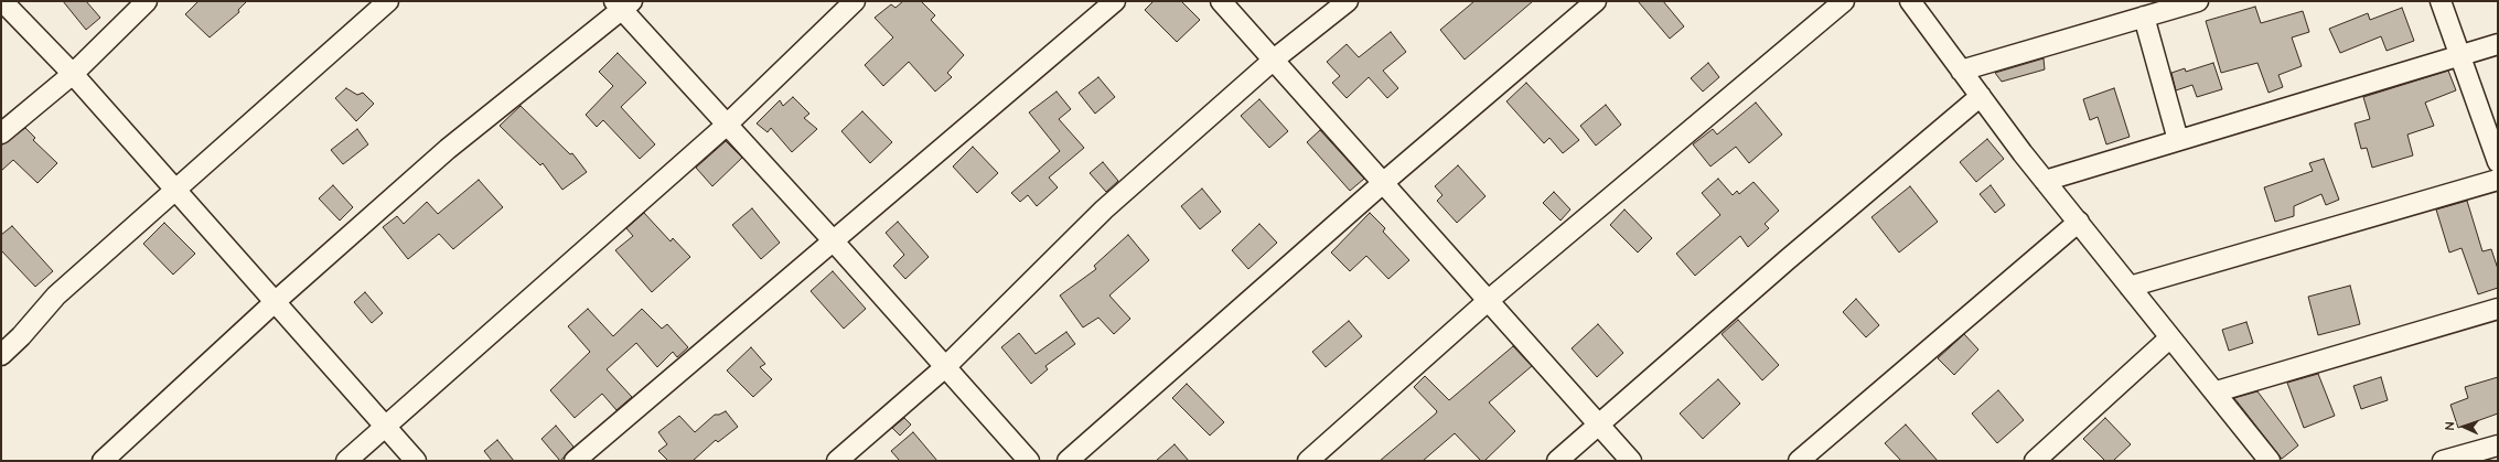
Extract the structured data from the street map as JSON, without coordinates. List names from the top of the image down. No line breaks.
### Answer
{"north":"left"}
